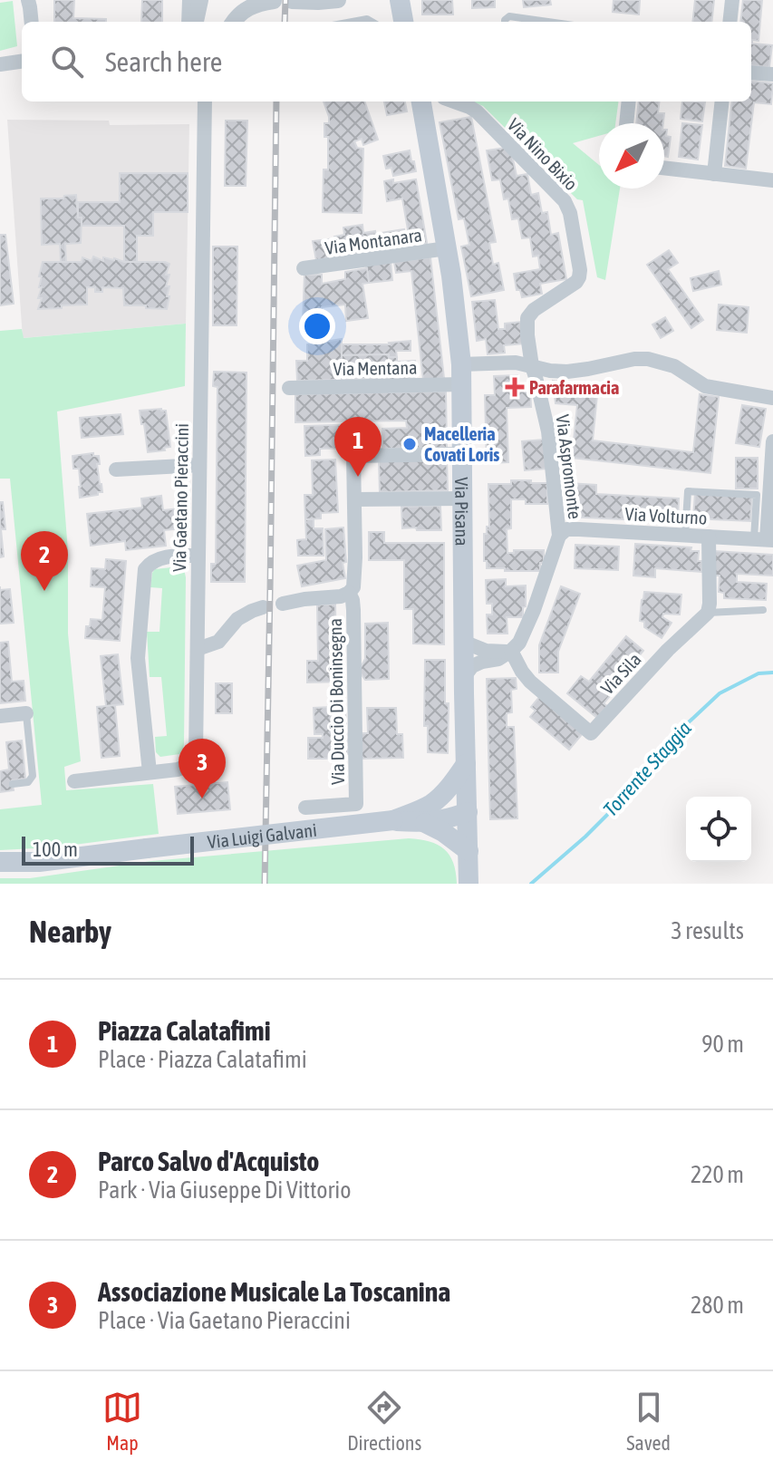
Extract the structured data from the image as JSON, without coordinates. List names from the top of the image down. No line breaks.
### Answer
{"streets":{"main road":["Via Pisana","Via Luigi Galvani"],"street":["Via Nino Bixio","Via Montanara","Via Mentana","Via Aspromonte","Via Gaetano Pieraccini","Via Volturno","Via Sila","Via Duccio Di Boninsegna"]},"crossings":[["Via Nino Bixio","Via Mentana"],["Via Nino Bixio","Via Aspromonte"],["Via Montanara","Via Pisana"],["Via Mentana","Via Aspromonte"],["Via Mentana","Via Pisana"],["Via Aspromonte","Via Volturno"],["Via Aspromonte","Via Sila"],["Via Pisana","Via Duccio Di Boninsegna"],["Via Pisana","Via Luigi Galvani"]],"water":["Torrente Staggia"],"places":{"health":["Parafarmacia"],"other":["Macelleria Covati Loris"]},"scale_bar":"100 m","north":"bottom left","page":{"search":"Search here","pins":["1","2","3"],"scale":"100 m","heading":["Nearby","3 results"],"list":[{"mark":"1","name":"Piazza Calatafimi","note":"Place · Piazza Calatafimi","value":"90 m"},{"mark":"2","name":"Parco Salvo d'Acquisto","note":"Park · Via Giuseppe Di Vittorio","value":"220 m"},{"mark":"3","name":"Associazione Musicale La Toscanina","note":"Place · Via Gaetano Pieraccini","value":"280 m"}],"nav":["Map","Directions","Saved"]}}
